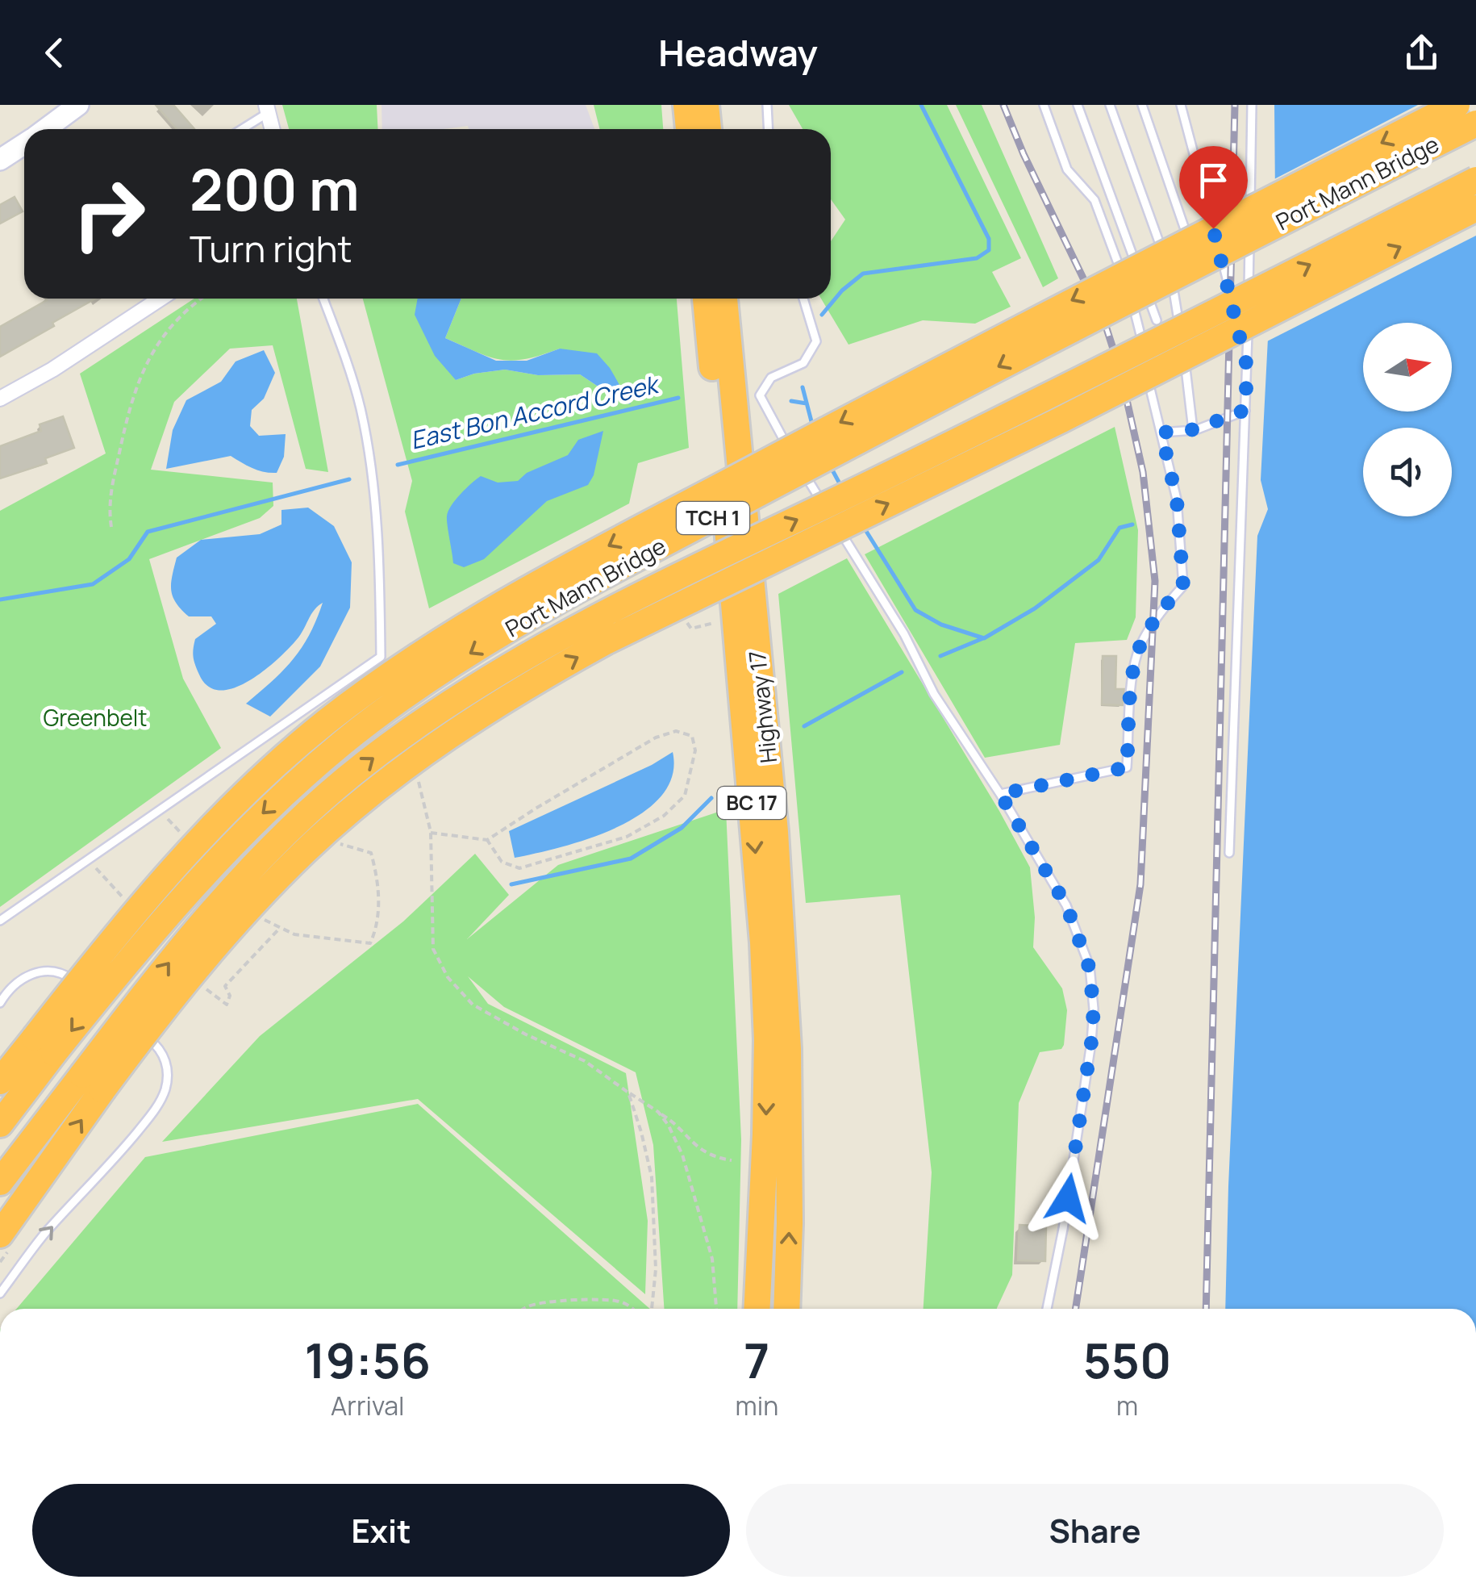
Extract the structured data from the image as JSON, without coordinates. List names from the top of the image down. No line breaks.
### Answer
{"streets":{"highway":["Port Mann Bridge","TCH 1","Highway 17","BC 17"]},"crossings":[["Port Mann Bridge","TCH 1"]],"water":["East Bon Accord Creek"],"parks":["Greenbelt"],"north":"right","page":{"header":"Headway","turn":["200 m","Turn right"],"eta":["19:56","Arrival","7","min","550","m"],"buttons":["Exit","Share"]}}
